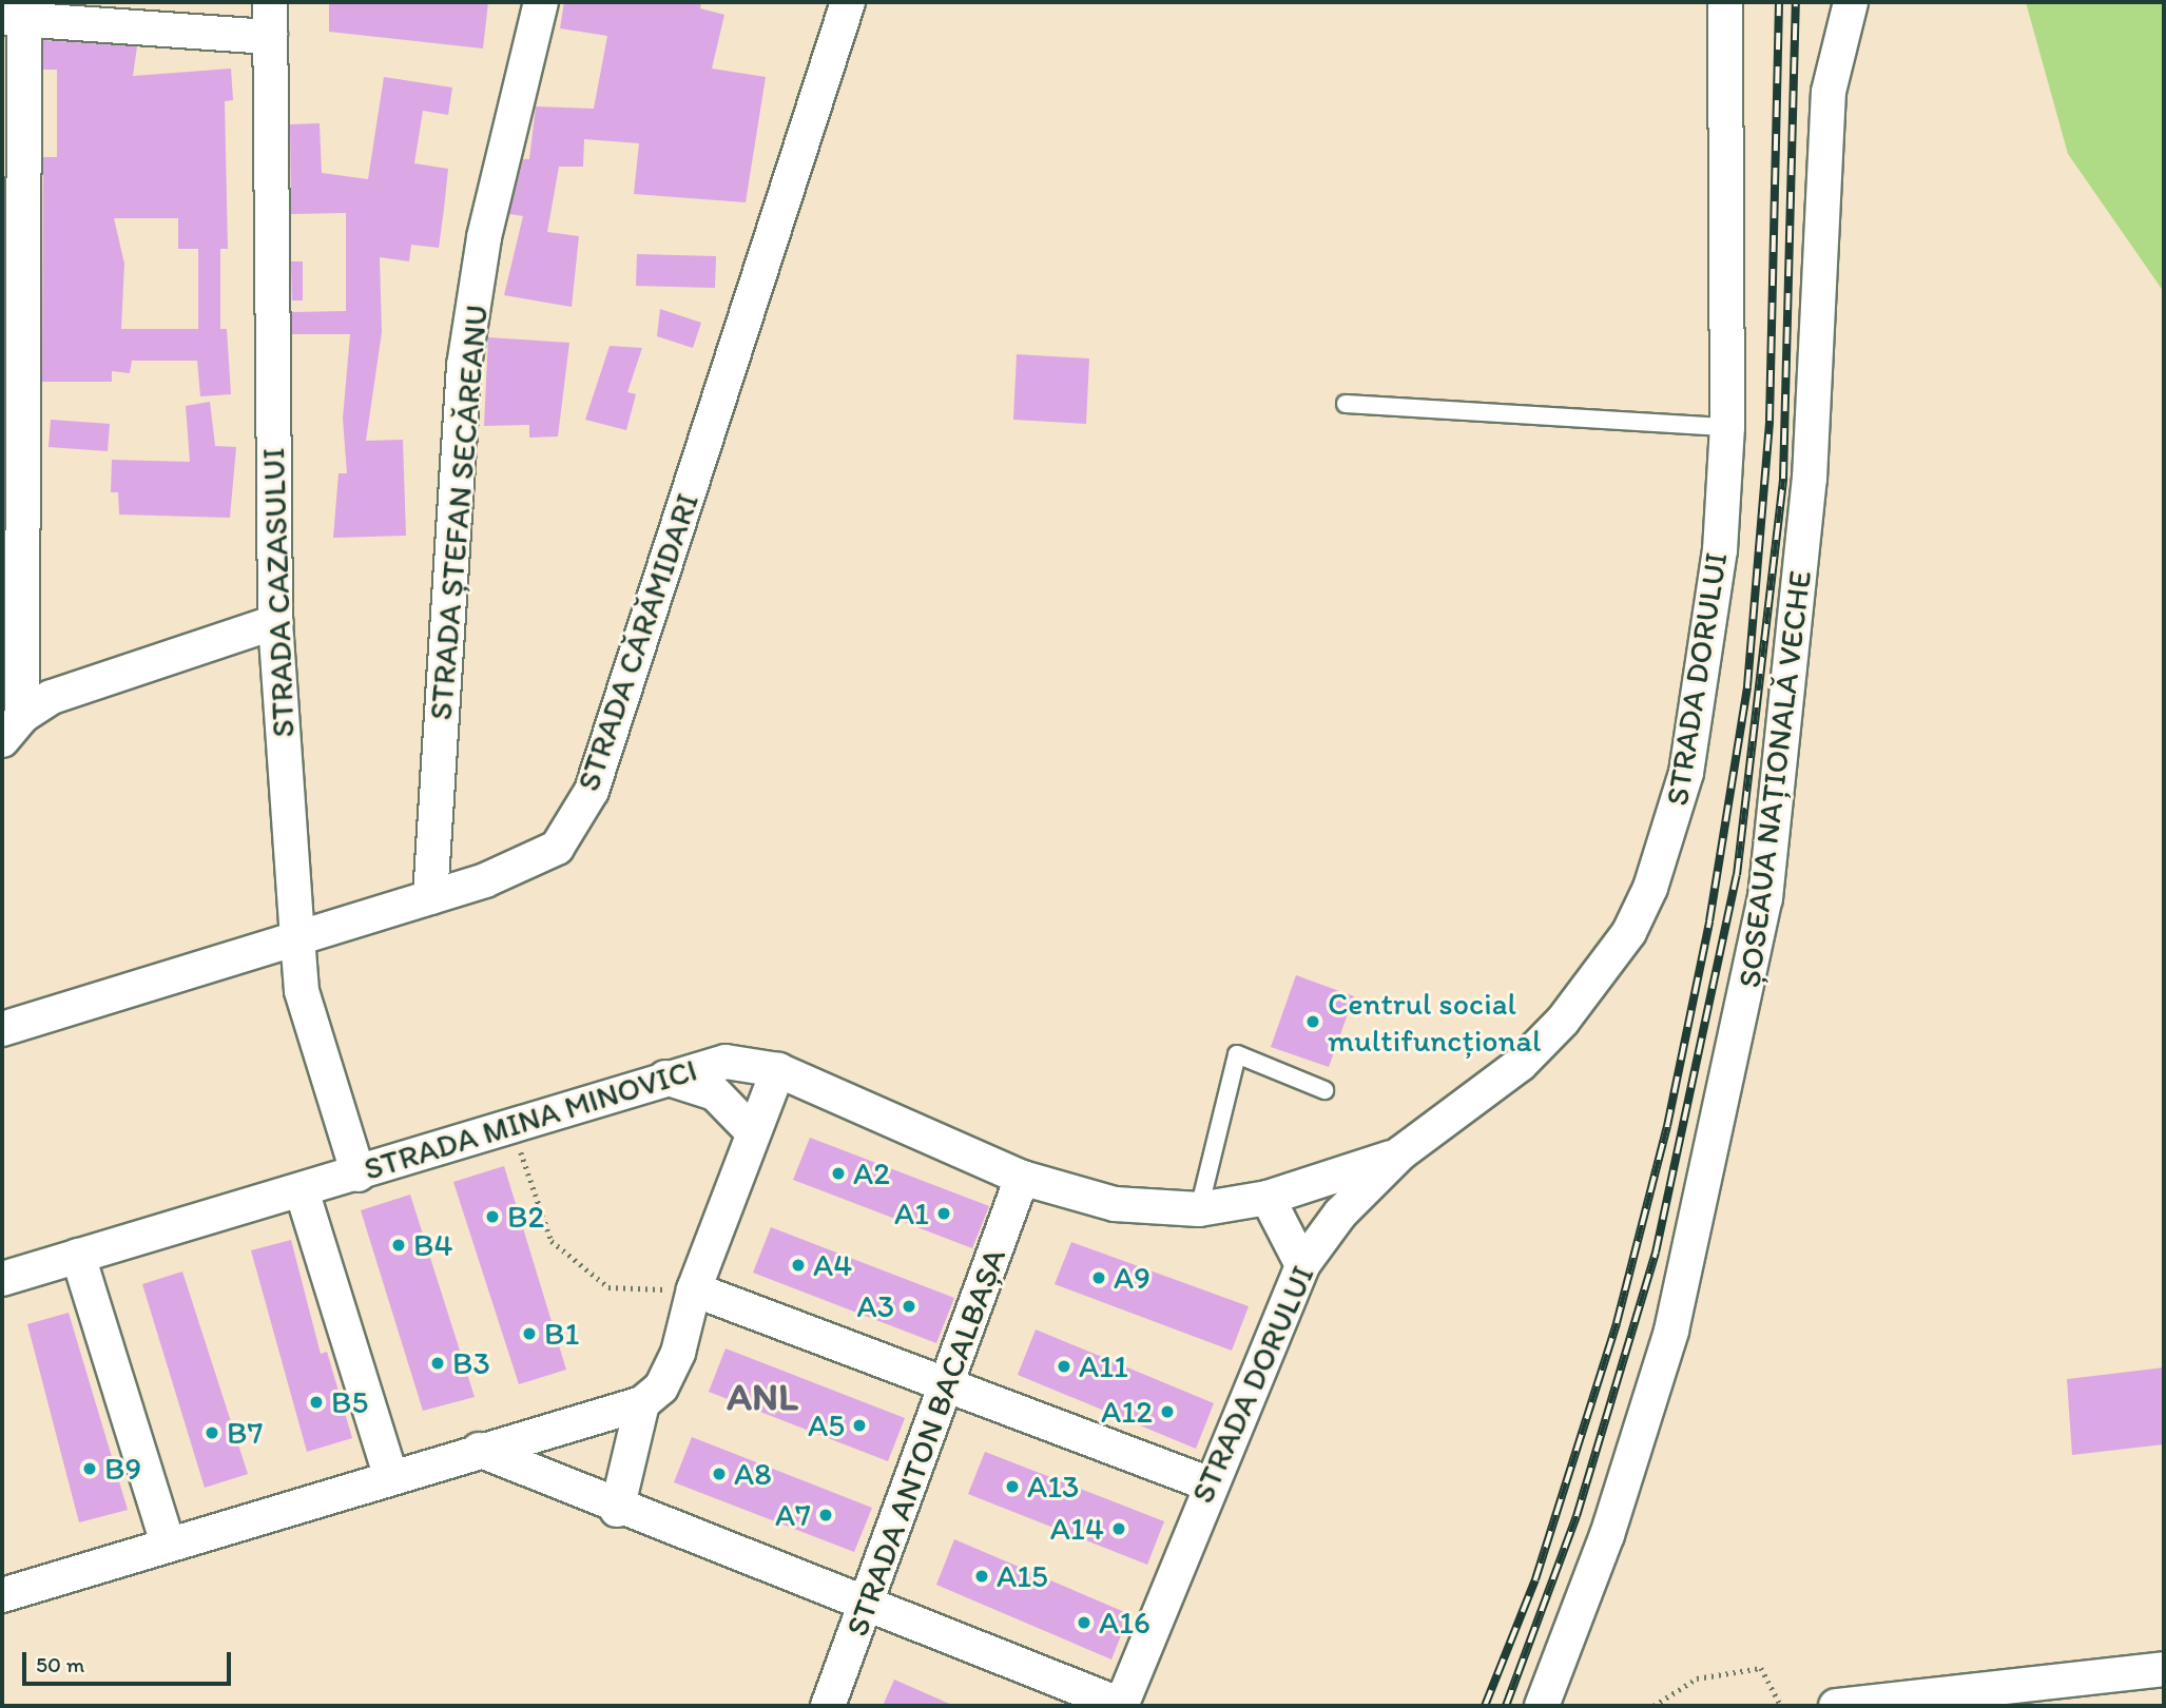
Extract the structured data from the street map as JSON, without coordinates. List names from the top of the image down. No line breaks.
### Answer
{"streets":{"street":["STRADA ȘTEFAN SECĂREANU","STRADA CAZASULUI","STRADA CĂRĂMIDARI","STRADA DORULUI","ȘOSEAUA NAȚIONALĂ VECHE","STRADA MINA MINOVICI","STRADA ANTON BACALBAȘA"]},"crossings":[["STRADA ȘTEFAN SECĂREANU","STRADA CĂRĂMIDARI"],["STRADA CAZASULUI","STRADA CĂRĂMIDARI"],["STRADA CAZASULUI","STRADA MINA MINOVICI"],["STRADA DORULUI","STRADA MINA MINOVICI"],["STRADA MINA MINOVICI","STRADA ANTON BACALBAȘA"]],"districts":["ANL"],"places":["Centrul social multifuncțional","A2","A1","B2","B4","A4","A9","A3","B1","B3","A11","B5","A12","A5","B7","B9","A8","A13","A7","A14","A15","A16"],"scale_bar":"50 m"}
